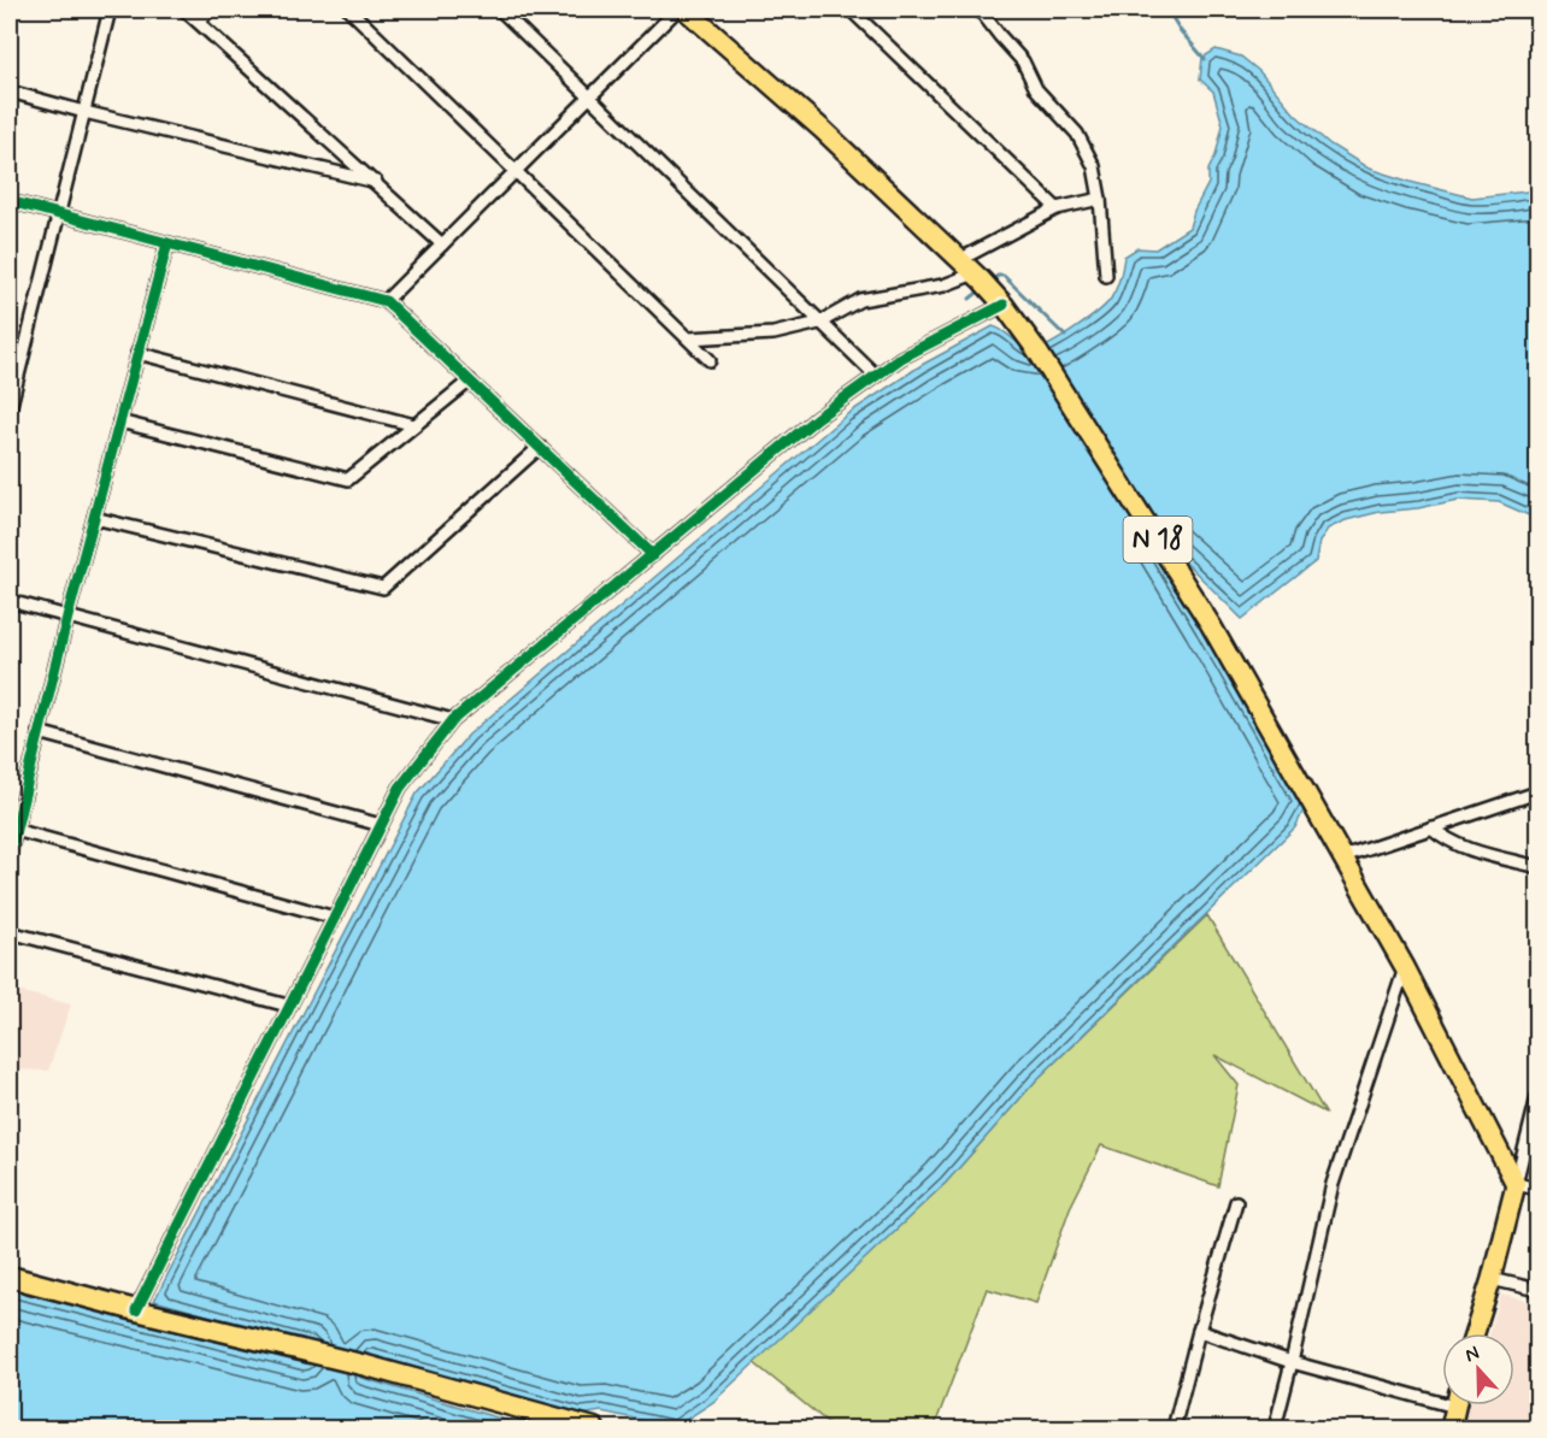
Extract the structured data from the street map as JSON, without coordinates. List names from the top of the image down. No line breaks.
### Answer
{"streets":{"main road":["N 18"]},"north":"top"}
